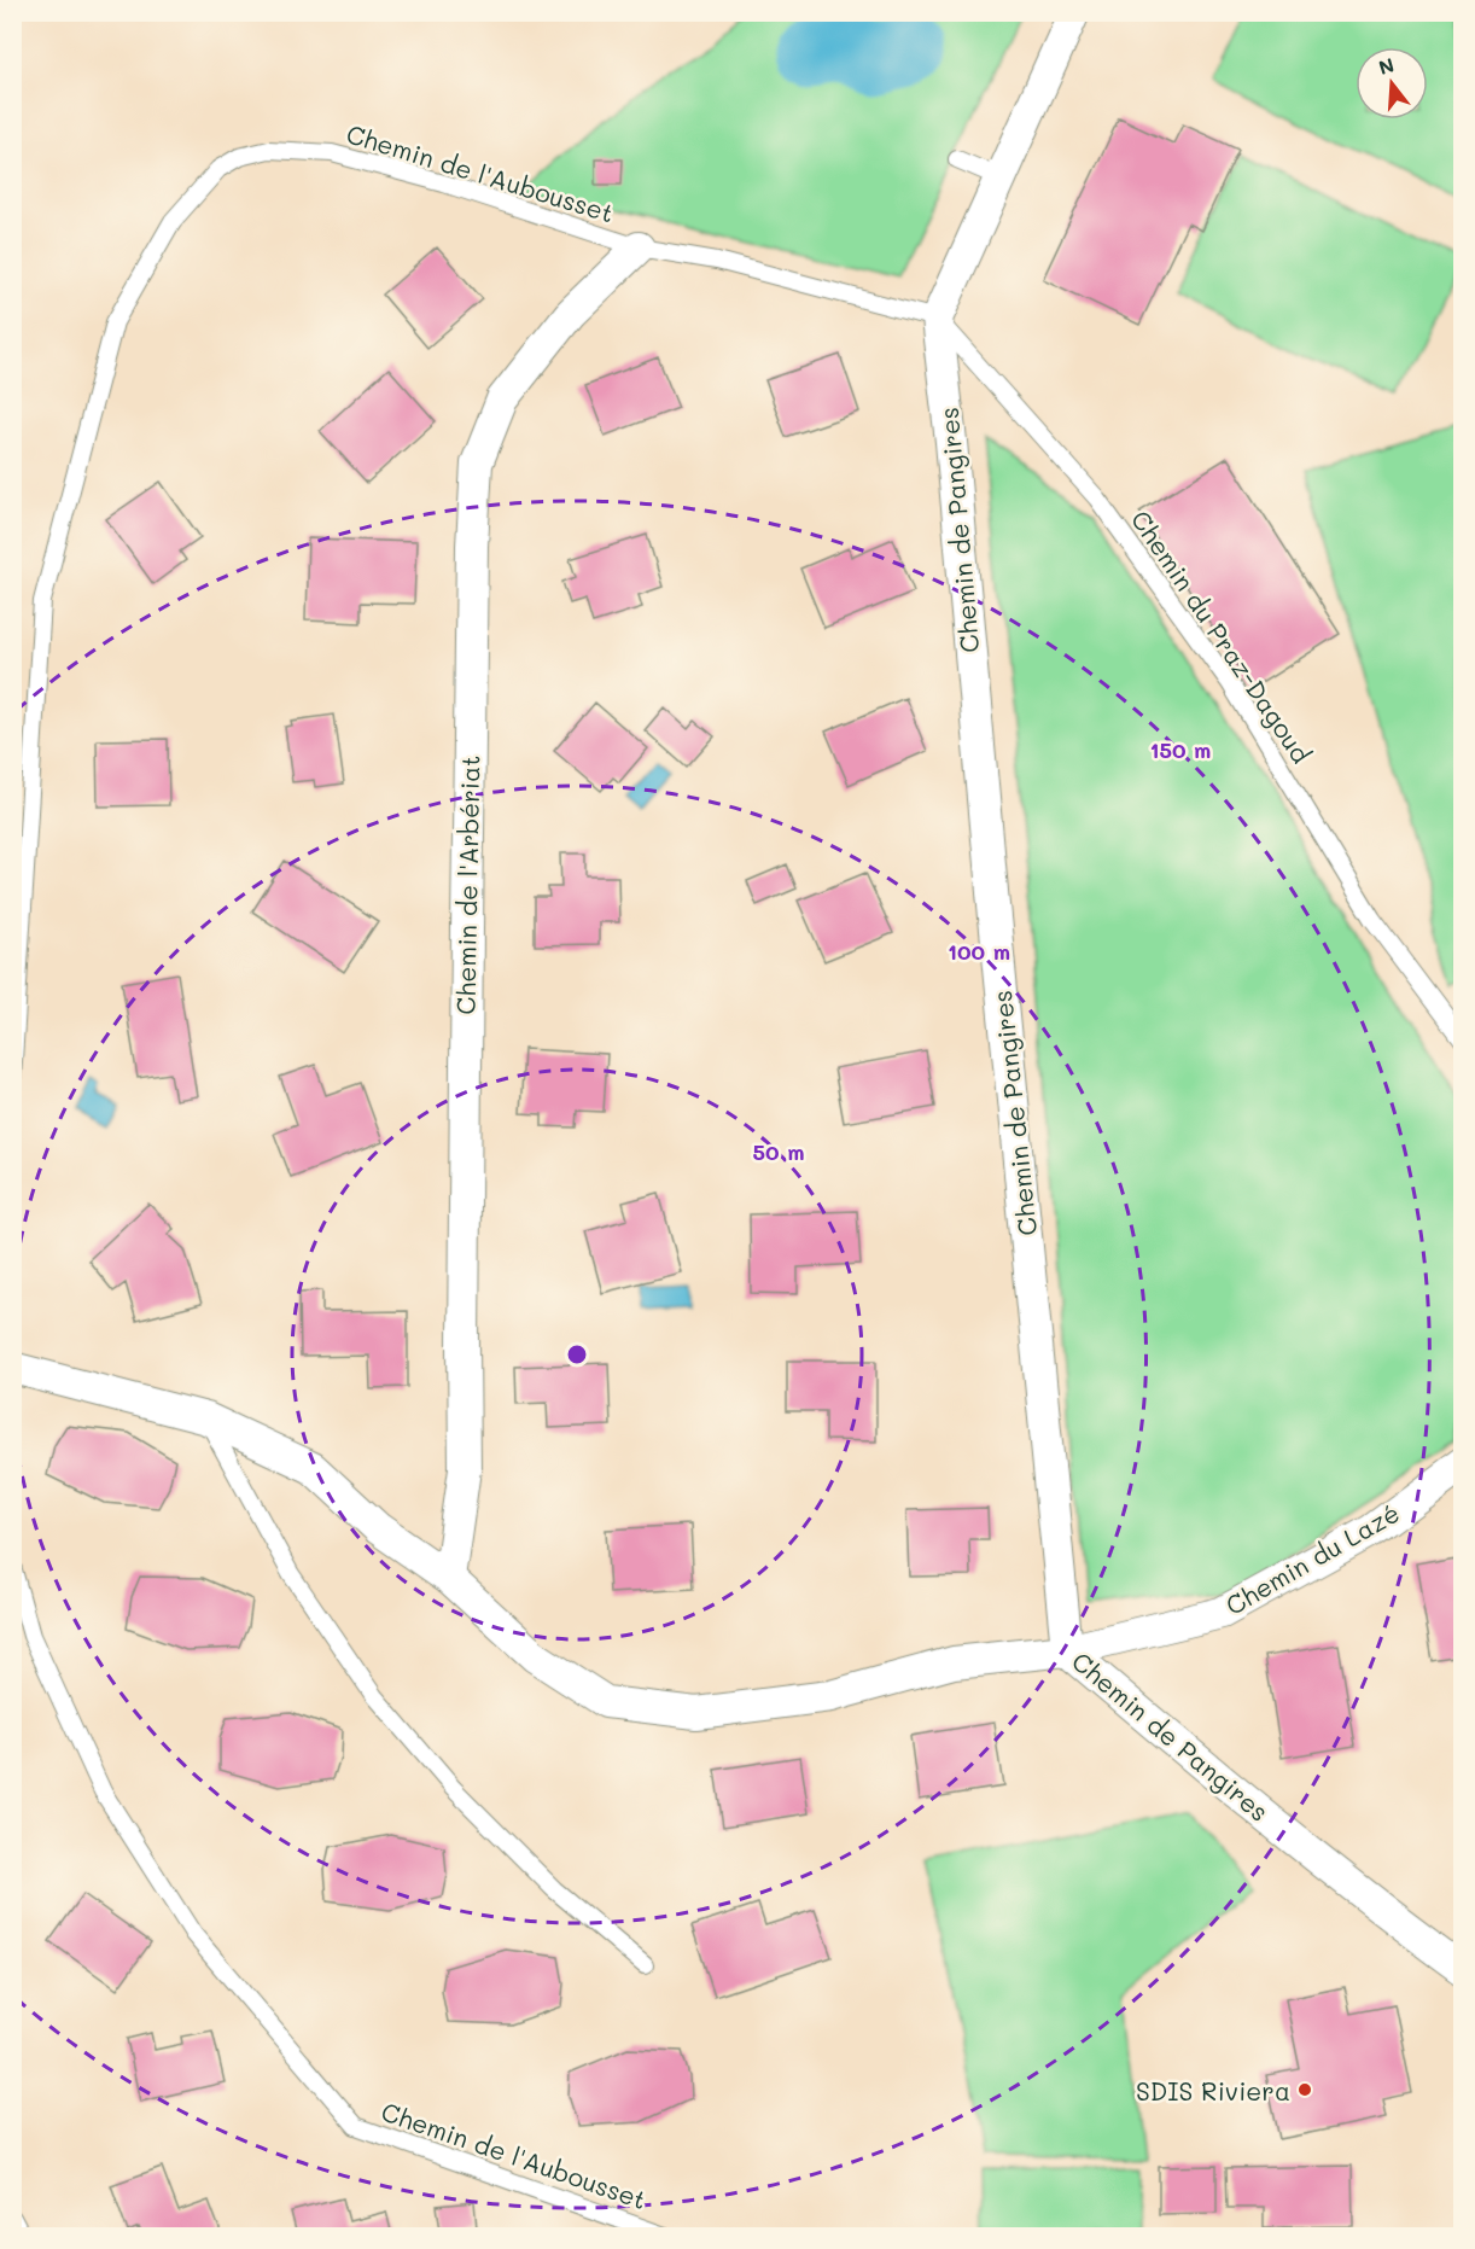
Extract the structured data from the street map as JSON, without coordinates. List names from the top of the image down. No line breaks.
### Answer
{"streets":{"street":["Chemin de Pangires","Chemin de l'Arbériat","Chemin du Lazé"],"lane":["Chemin de l'Aubousset","Chemin du Praz-Dagoud"]},"crossings":[["Chemin de l'Aubousset","Chemin de Pangires"],["Chemin de l'Aubousset","Chemin du Praz-Dagoud"],["Chemin de l'Aubousset","Chemin de l'Arbériat"],["Chemin de Pangires","Chemin du Praz-Dagoud"],["Chemin de Pangires","Chemin du Lazé"]],"places":["SDIS Riviera"],"north":"top","rings":["150 m","100 m","50 m"]}
